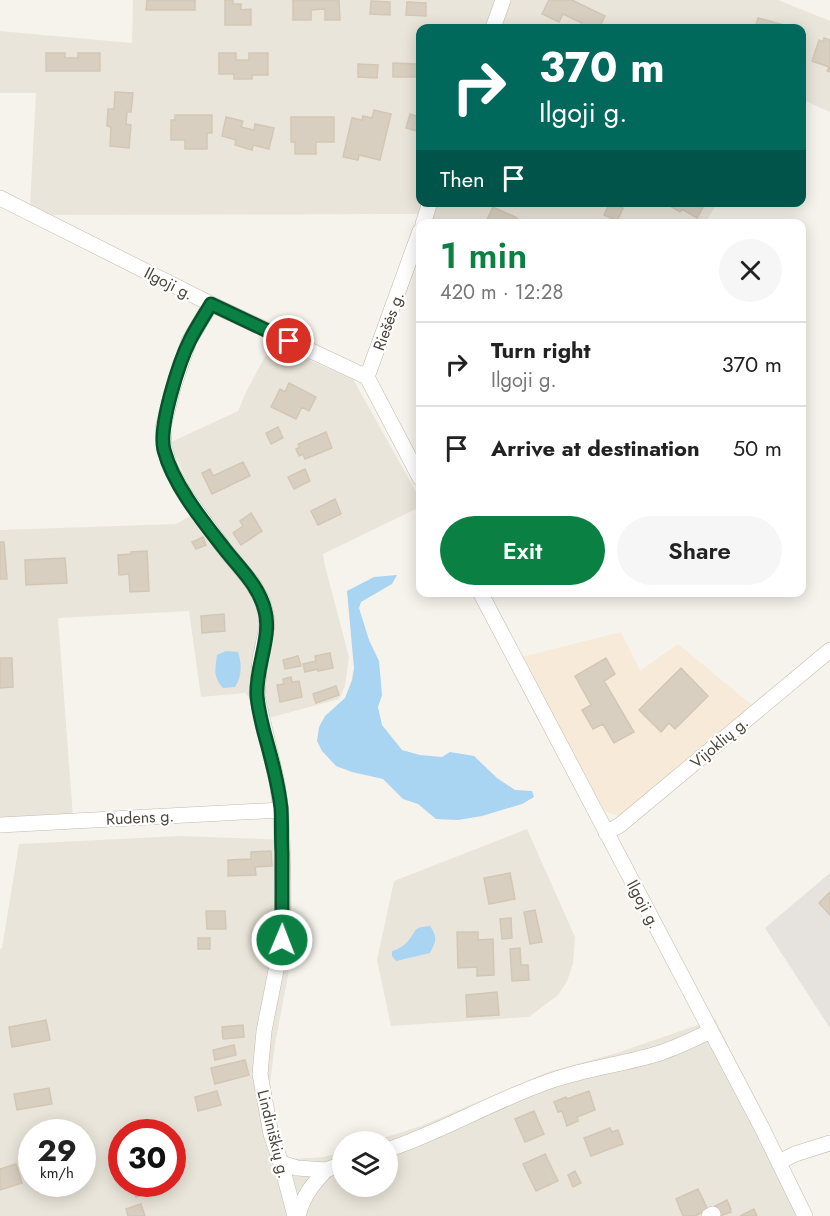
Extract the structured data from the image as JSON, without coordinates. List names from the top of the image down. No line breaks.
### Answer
{"streets":{"street":["Ilgoji g.","Riešės g.","Vijoklių g.","Rudens g.","Lindiniškių g."]},"crossings":[["Ilgoji g.","Riešės g."],["Ilgoji g.","Vijoklių g."],["Ilgoji g.","Lindiniškių g."],["Rudens g.","Lindiniškių g."]],"page":{"turn":["370 m","Ilgoji g."],"then":"Then","heading":["1 min","420 m · 12:28"],"list":[{"name":"Turn right","note":"Ilgoji g.","value":"370 m"},{"name":"Arrive at destination","value":"50 m"}],"buttons":["Exit","Share"],"speed":"29 km/h","limit":"30"}}
